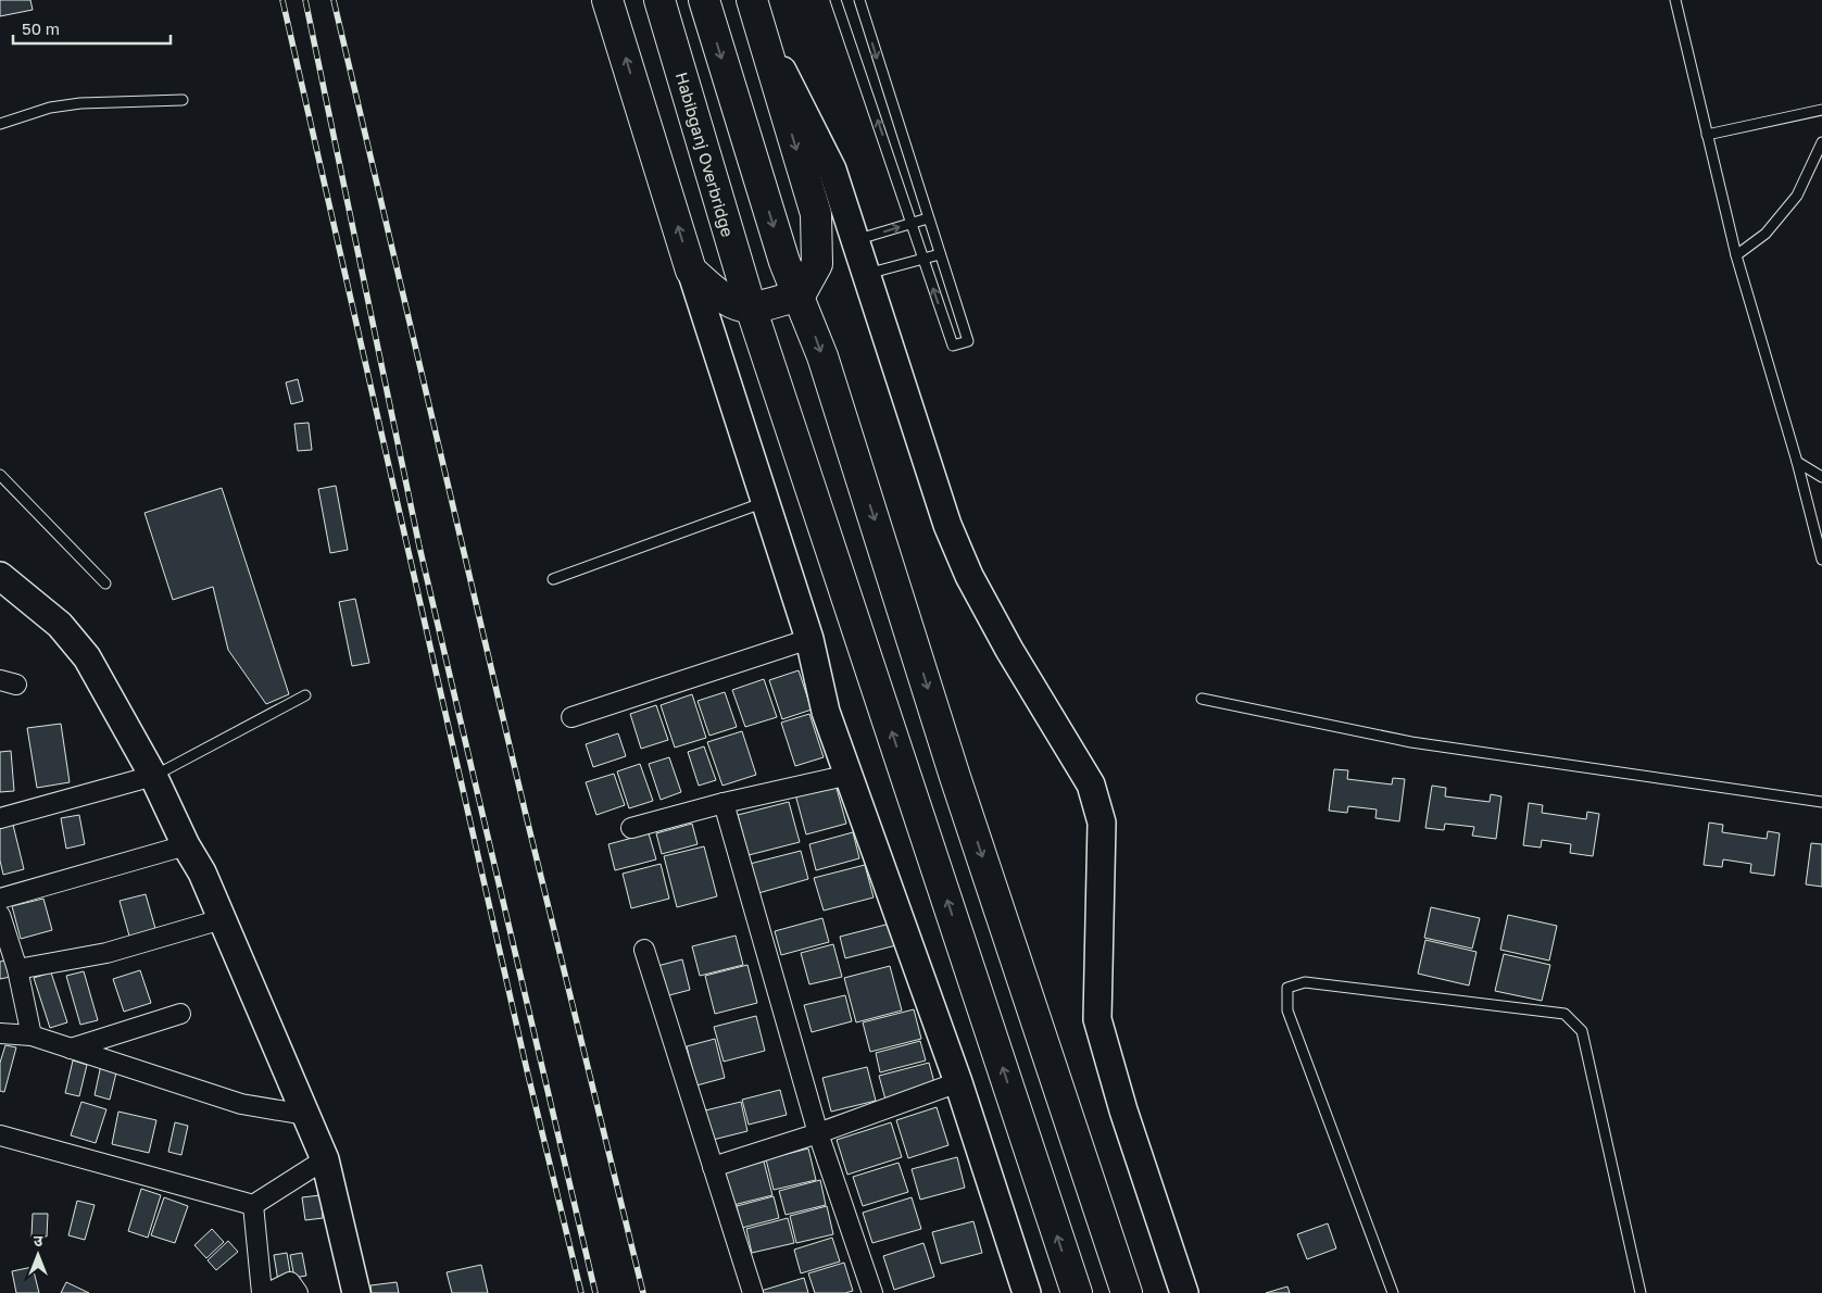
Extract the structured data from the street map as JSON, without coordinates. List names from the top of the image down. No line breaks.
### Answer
{"streets":{"main road":["Habibganj Overbridge"]},"scale_bar":"50 m","north":"top"}
